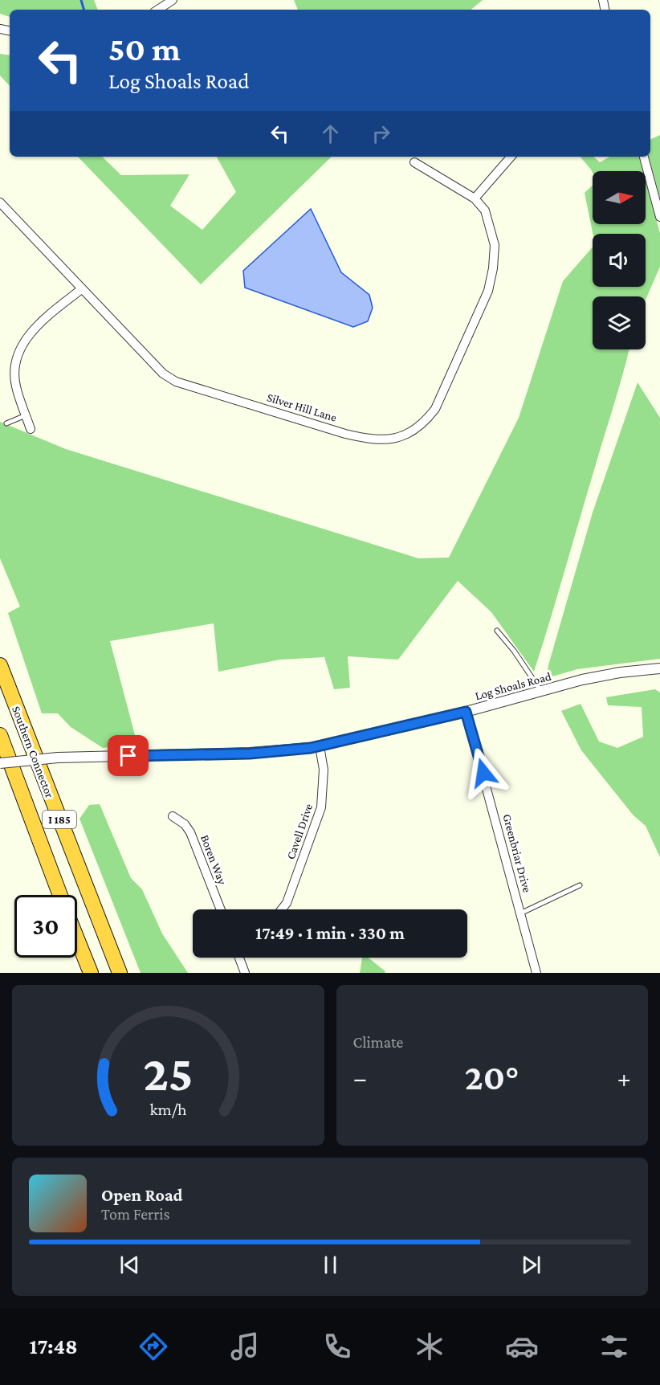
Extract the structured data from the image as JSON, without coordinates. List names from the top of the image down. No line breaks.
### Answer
{"streets":{"highway":["Southern Connector","I 185"],"street":["Silver Hill Lane","Log Shoals Road","Cavell Drive","Greenbriar Drive","Boren Way"]},"crossings":[["Log Shoals Road","Cavell Drive"],["Log Shoals Road","Greenbriar Drive"]],"north":"right","page":{"turn":["50 m","Log Shoals Road"],"limit":"30","trip":"17:49 · 1 min · 330 m","tile":"Climate","heat":["−","20°","+"],"song":["Open Road","Tom Ferris"],"tabs":"17:48","gauge":["25","km/h"]}}
